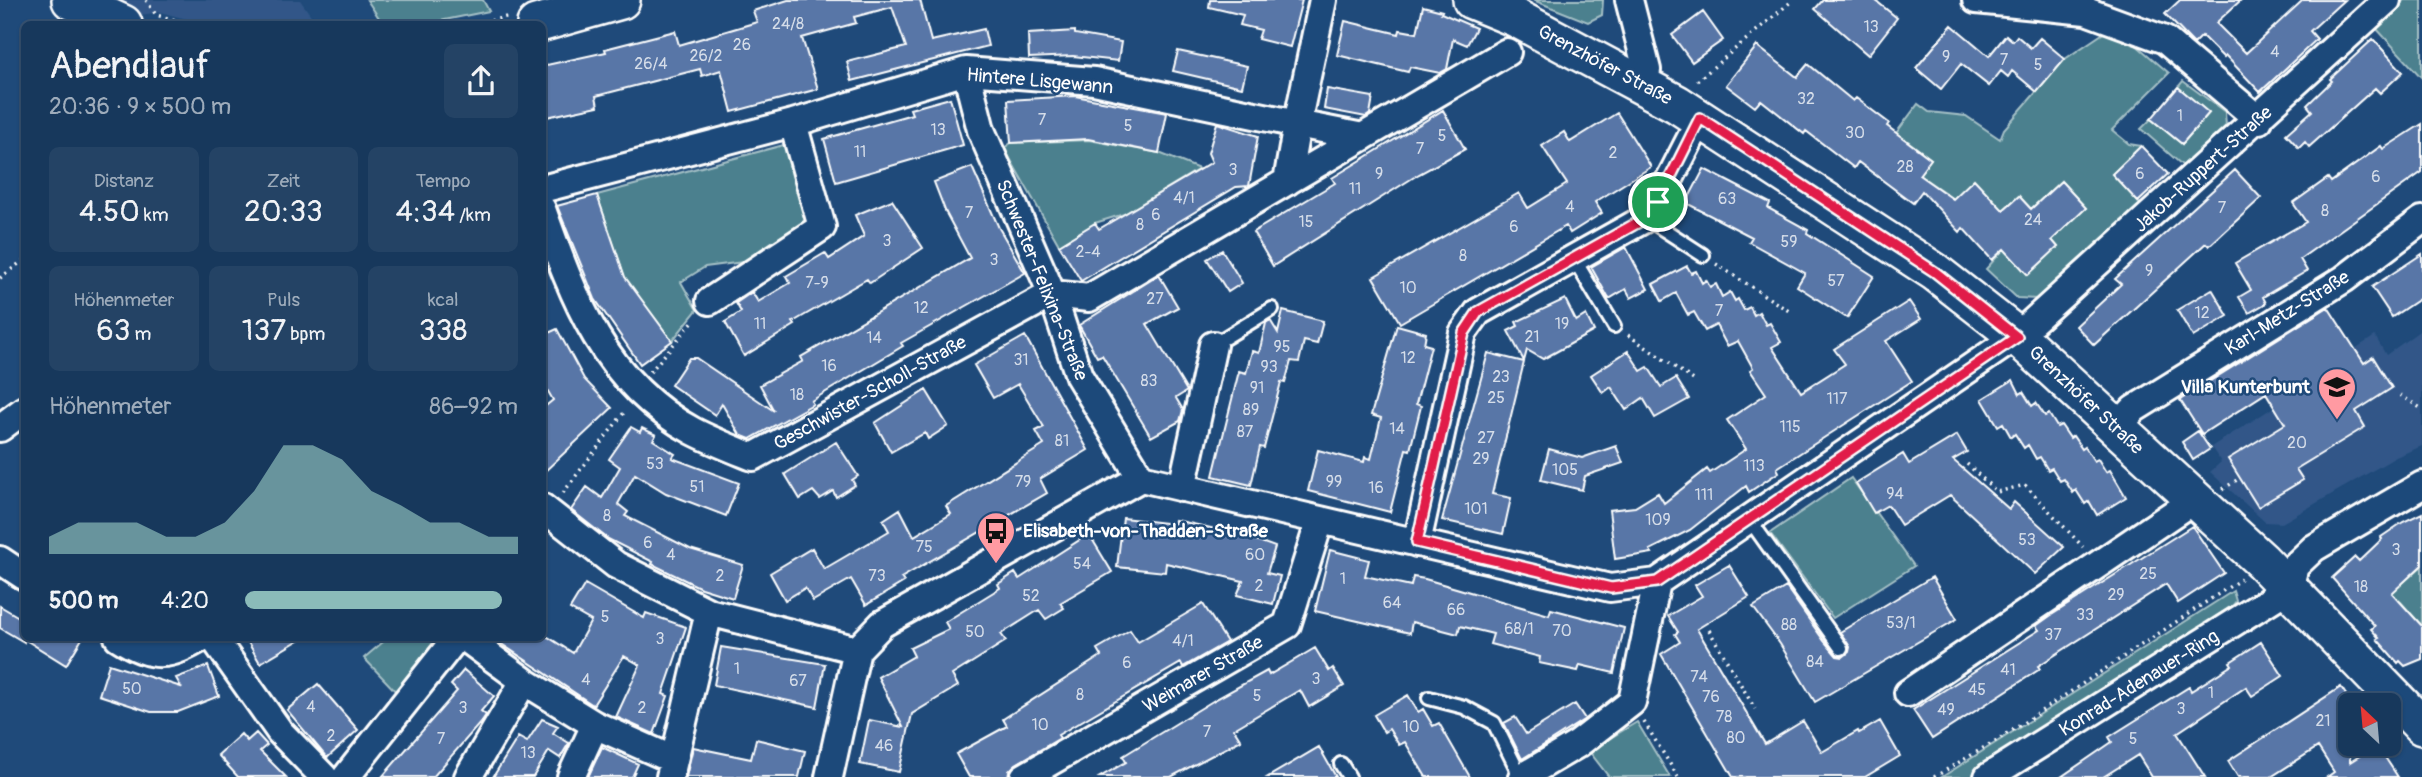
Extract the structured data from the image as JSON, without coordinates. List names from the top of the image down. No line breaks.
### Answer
{"streets":{"street":["Grenzhöfer Straße","Hintere Lisgewann","Jakob-Ruppert-Straße","Schwester-Felixina-Straße","Karl-Metz-Straße","Geschwister-Scholl-Straße","Weimarer Straße","Konrad-Adenauer-Ring"]},"crossings":[["Grenzhöfer Straße","Jakob-Ruppert-Straße"],["Grenzhöfer Straße","Karl-Metz-Straße"],["Grenzhöfer Straße","Konrad-Adenauer-Ring"],["Hintere Lisgewann","Schwester-Felixina-Straße"],["Schwester-Felixina-Straße","Geschwister-Scholl-Straße"]],"places":{"school or university":["Villa Kunterbunt"],"bus stop":["Elisabeth-von-Thadden-Straße"]},"house_numbers":["24/8","13","26","4","26/2","9","7","26/4","5","32","1","7","5","13","30","5","7","11","2","28","3","9","6","6","11","4/1","63","4","7","8","7","6","24","15","8","6","3","59","2-4","8","3","9","57","7-9","10","27","12","7","12","11","19","21","14","95","12","31","16","93","23","83","91","18","25","117","89","115","14","87","27","81","20","29","53","113","105","79","99","51","16","94","111","101","8","109","53","6","75","3","4","60","54","25","2","73","1","2","18","29","52","64","66","33","5","53/1","88","68/1","70","50","37","3","4/1","84","6","1","41","74","3","4","67","50","45","1","8","5","76","4","3","2","3","49","78","21","10","10","7","2","80","7","5","46","13"],"north":"top left","page":{"heading":["Abendlauf","20:36 · 9 × 500 m"],"stats":[["Distanz","4.50 km"],["Zeit","20:33"],["Tempo","4:34 /km"],["Höhenmeter","63 m"],["Puls","137 bpm"],["kcal","338"]],"chart":["Höhenmeter","86–92 m"],"list":[{"name":"500 m","note":"4:20"}]}}
